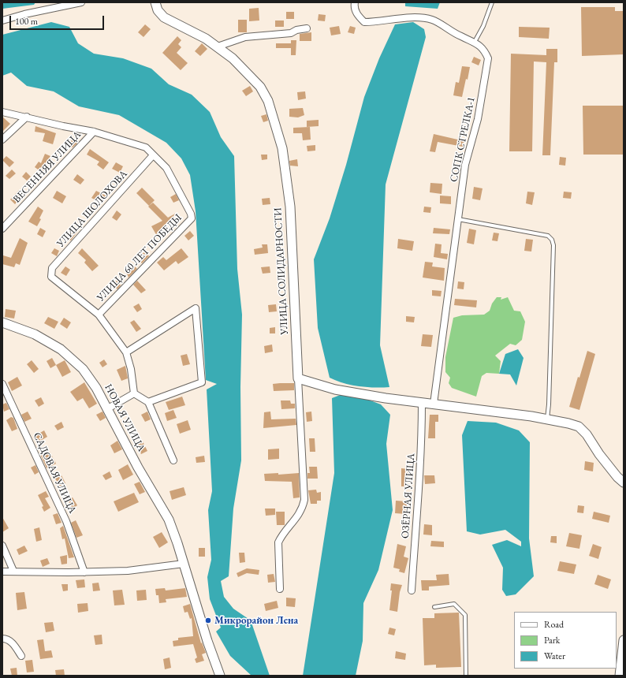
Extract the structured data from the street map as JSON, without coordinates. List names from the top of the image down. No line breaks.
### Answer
{"streets":{"street":["СОПК СТРЕЛКА-1","ВЕСЕННЯЯ УЛИЦА","УЛИЦА ШОЛОХОВА","УЛИЦА 60 ЛЕТ ПОБЕДЫ","УЛИЦА СОЛИДАРНОСТИ","НОВАЯ УЛИЦА","САДОВАЯ УЛИЦА","ОЗЁРНАЯ УЛИЦА"]},"crossings":[["УЛИЦА ШОЛОХОВА","УЛИЦА 60 ЛЕТ ПОБЕДЫ"]],"places":["Микрорайон Лена"],"legend":["Road","Park","Water"],"scale_bar":"100 m"}
